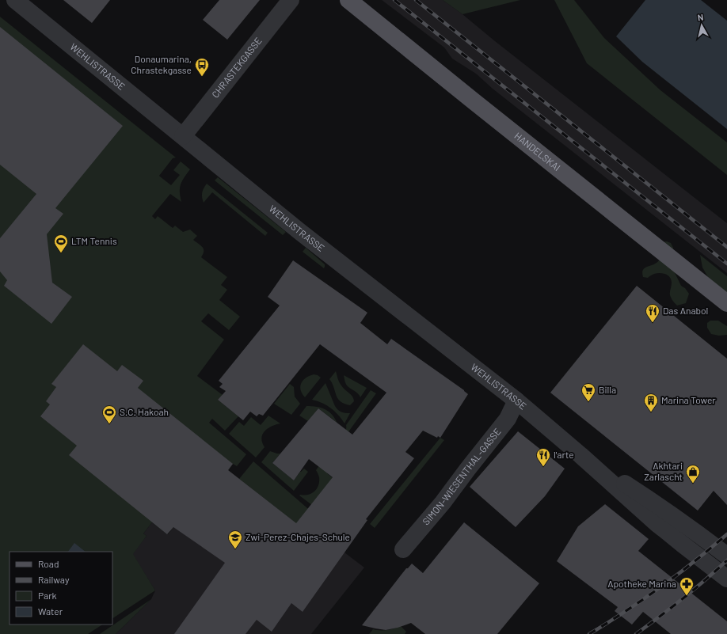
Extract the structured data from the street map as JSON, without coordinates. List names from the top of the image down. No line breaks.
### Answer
{"streets":{"main road":["HANDELSKAI"],"street":["WEHLISTRASSE","CHRASTEKGASSE","SIMON-WIESENTHAL-GASSE"]},"crossings":[["WEHLISTRASSE","CHRASTEKGASSE"],["WEHLISTRASSE","SIMON-WIESENTHAL-GASSE"]],"places":{"bus stop":["Donaumarina, Chrastekgasse"],"sports":["LTM Tennis","S.C. Hakoah"],"restaurant":["Das Anabol","l'arte"],"supermarket":["Billa"],"building":["Marina Tower"],"shop":["Akhtari Zarlascht"],"school or university":["Zwi-Perez-Chajes-Schule"],"pharmacy":["Apotheke Marina"]},"legend":["Road","Railway","Park","Water"],"north":"top"}
